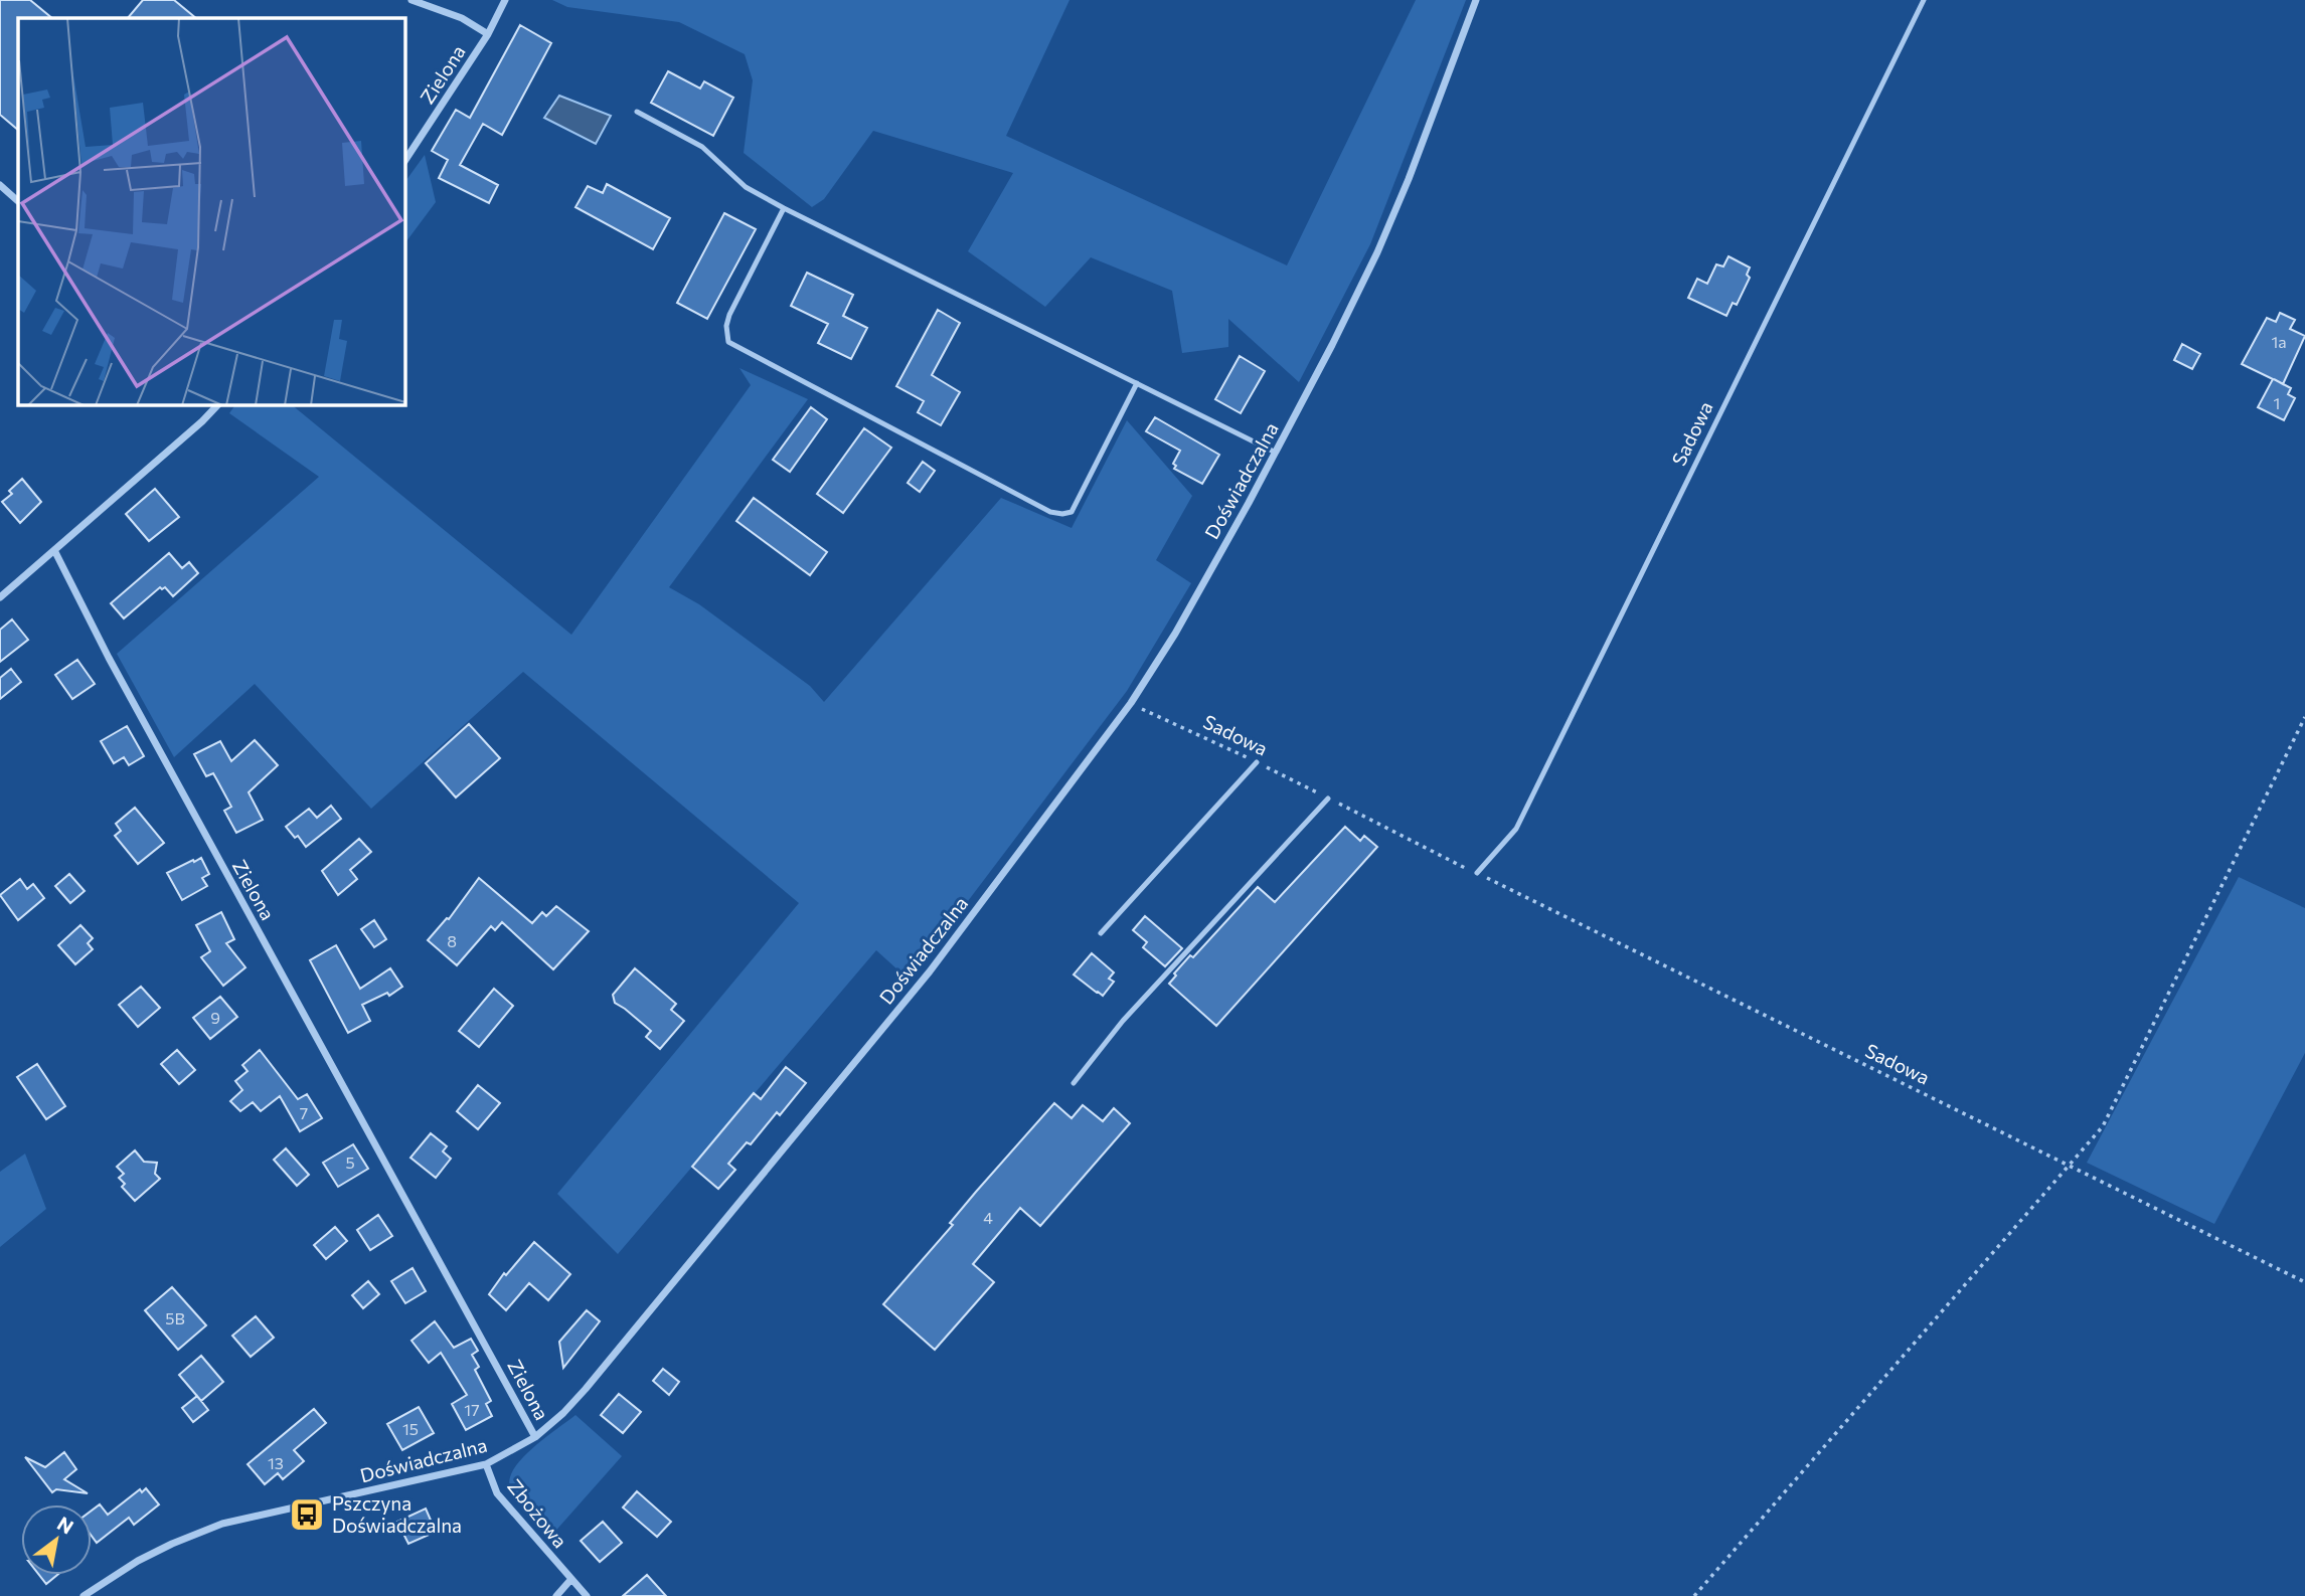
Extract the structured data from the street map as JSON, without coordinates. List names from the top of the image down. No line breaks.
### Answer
{"streets":{"street":["Zielona","Doświadczalna","Zbożowa"],"lane":["Sadowa"]},"crossings":[["Zielona","Doświadczalna"],["Sadowa","Doświadczalna"],["Doświadczalna","Zbożowa"]],"places":{"bus stop":["Pszczyna Doświadczalna"]},"house_numbers":["1a","1","8","9","7","5","4","5B","17","15","13"],"north":"top right"}
